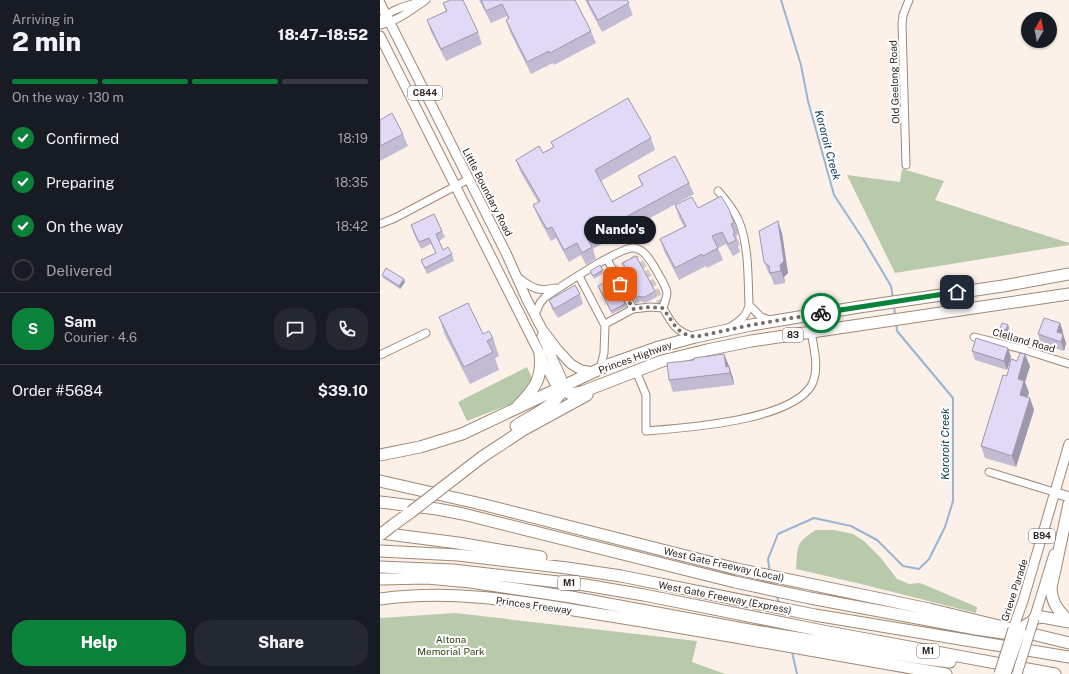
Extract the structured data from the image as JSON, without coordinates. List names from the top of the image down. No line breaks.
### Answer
{"streets":{"highway":["83","Princes Highway","West Gate Freeway (Local)","M1","West Gate Freeway (Express)","Princes Freeway"],"main road":["C844","Little Boundary Road","B94","Grieve Parade"],"street":["Old Geelong Road","Clelland Road"]},"crossings":[["C844","Princes Highway"],["Little Boundary Road","Princes Highway"],["M1","Princes Freeway"]],"water":["Kororoit Creek"],"parks":["Altona Memorial Park"],"places":["Nando's"],"north":"top","page":{"heading":["2 min","Arriving in","18:47–18:52"],"panel":["Sam","Courier · 4.6","Order #5684","$39.10"],"bar":"On the way · 130 m","list":[["Confirmed","18:19"],["Preparing","18:35"],["On the way","18:42"],"Delivered"],"bubble":"Nando's","round":"S","buttons":["Help","Share"]}}
